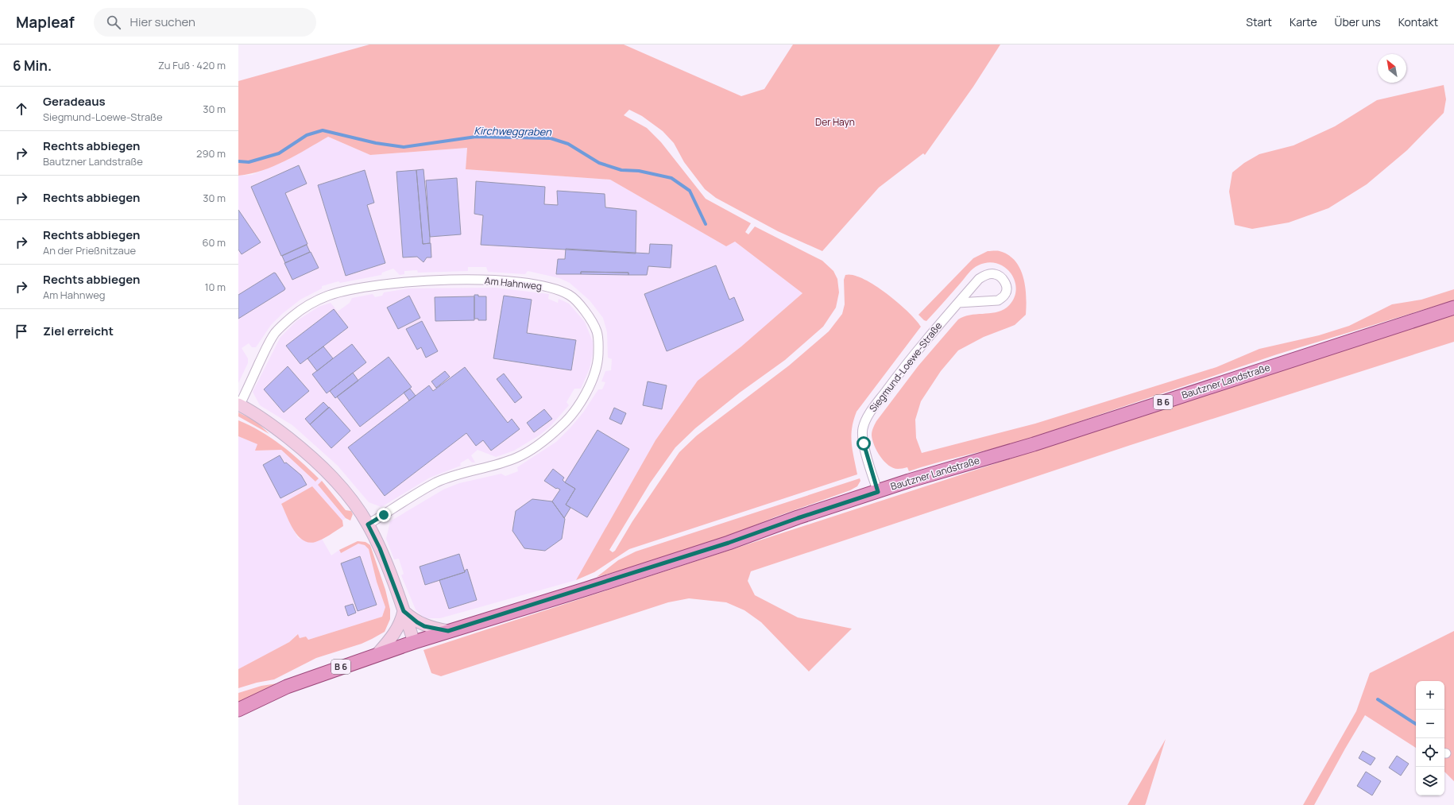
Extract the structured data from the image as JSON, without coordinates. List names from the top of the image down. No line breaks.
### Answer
{"streets":{"main road":["Bautzner Landstraße","B 6"],"street":["Am Hahnweg","Siegmund-Loewe-Straße"]},"crossings":[["Siegmund-Loewe-Straße","Bautzner Landstraße"]],"water":["Kirchweggraben"],"parks":["Der Hayn"],"north":"top left","page":{"header":"Mapleaf","search":"Hier suchen","nav":["Start","Karte","Über uns","Kontakt"],"heading":["6 Min.","Zu Fuß · 420 m"],"list":[["Geradeaus","Siegmund-Loewe-Straße","30 m"],["Rechts abbiegen","Bautzner Landstraße","290 m"],["Rechts abbiegen","30 m"],["Rechts abbiegen","An der Prießnitzaue","60 m"],["Rechts abbiegen","Am Hahnweg","10 m"],"Ziel erreicht"],"map_buttons":["+","−"]}}
